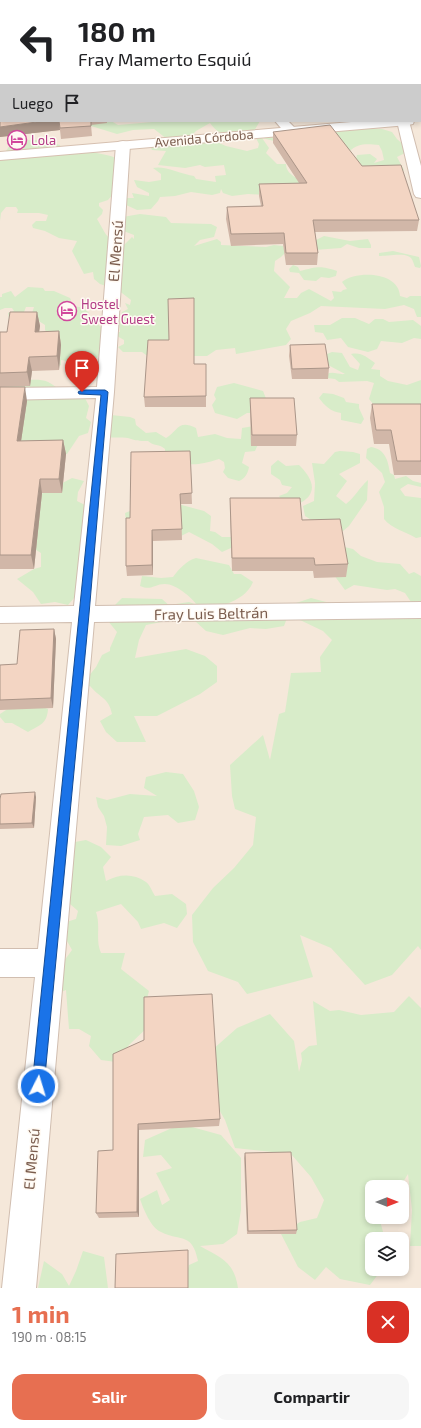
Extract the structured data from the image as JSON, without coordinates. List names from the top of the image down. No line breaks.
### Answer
{"streets":{"street":["Avenida Córdoba","El Mensú","Fray Luis Beltrán"]},"crossings":[["Avenida Córdoba","El Mensú"],["El Mensú","Fray Luis Beltrán"]],"places":{"hotel":["Lola","Hostel Sweet Guest"]},"north":"right","page":{"turn":["180 m","Fray Mamerto Esquiú"],"then":"Luego","heading":["1 min","190 m · 08:15"],"buttons":["Salir","Compartir"]}}
